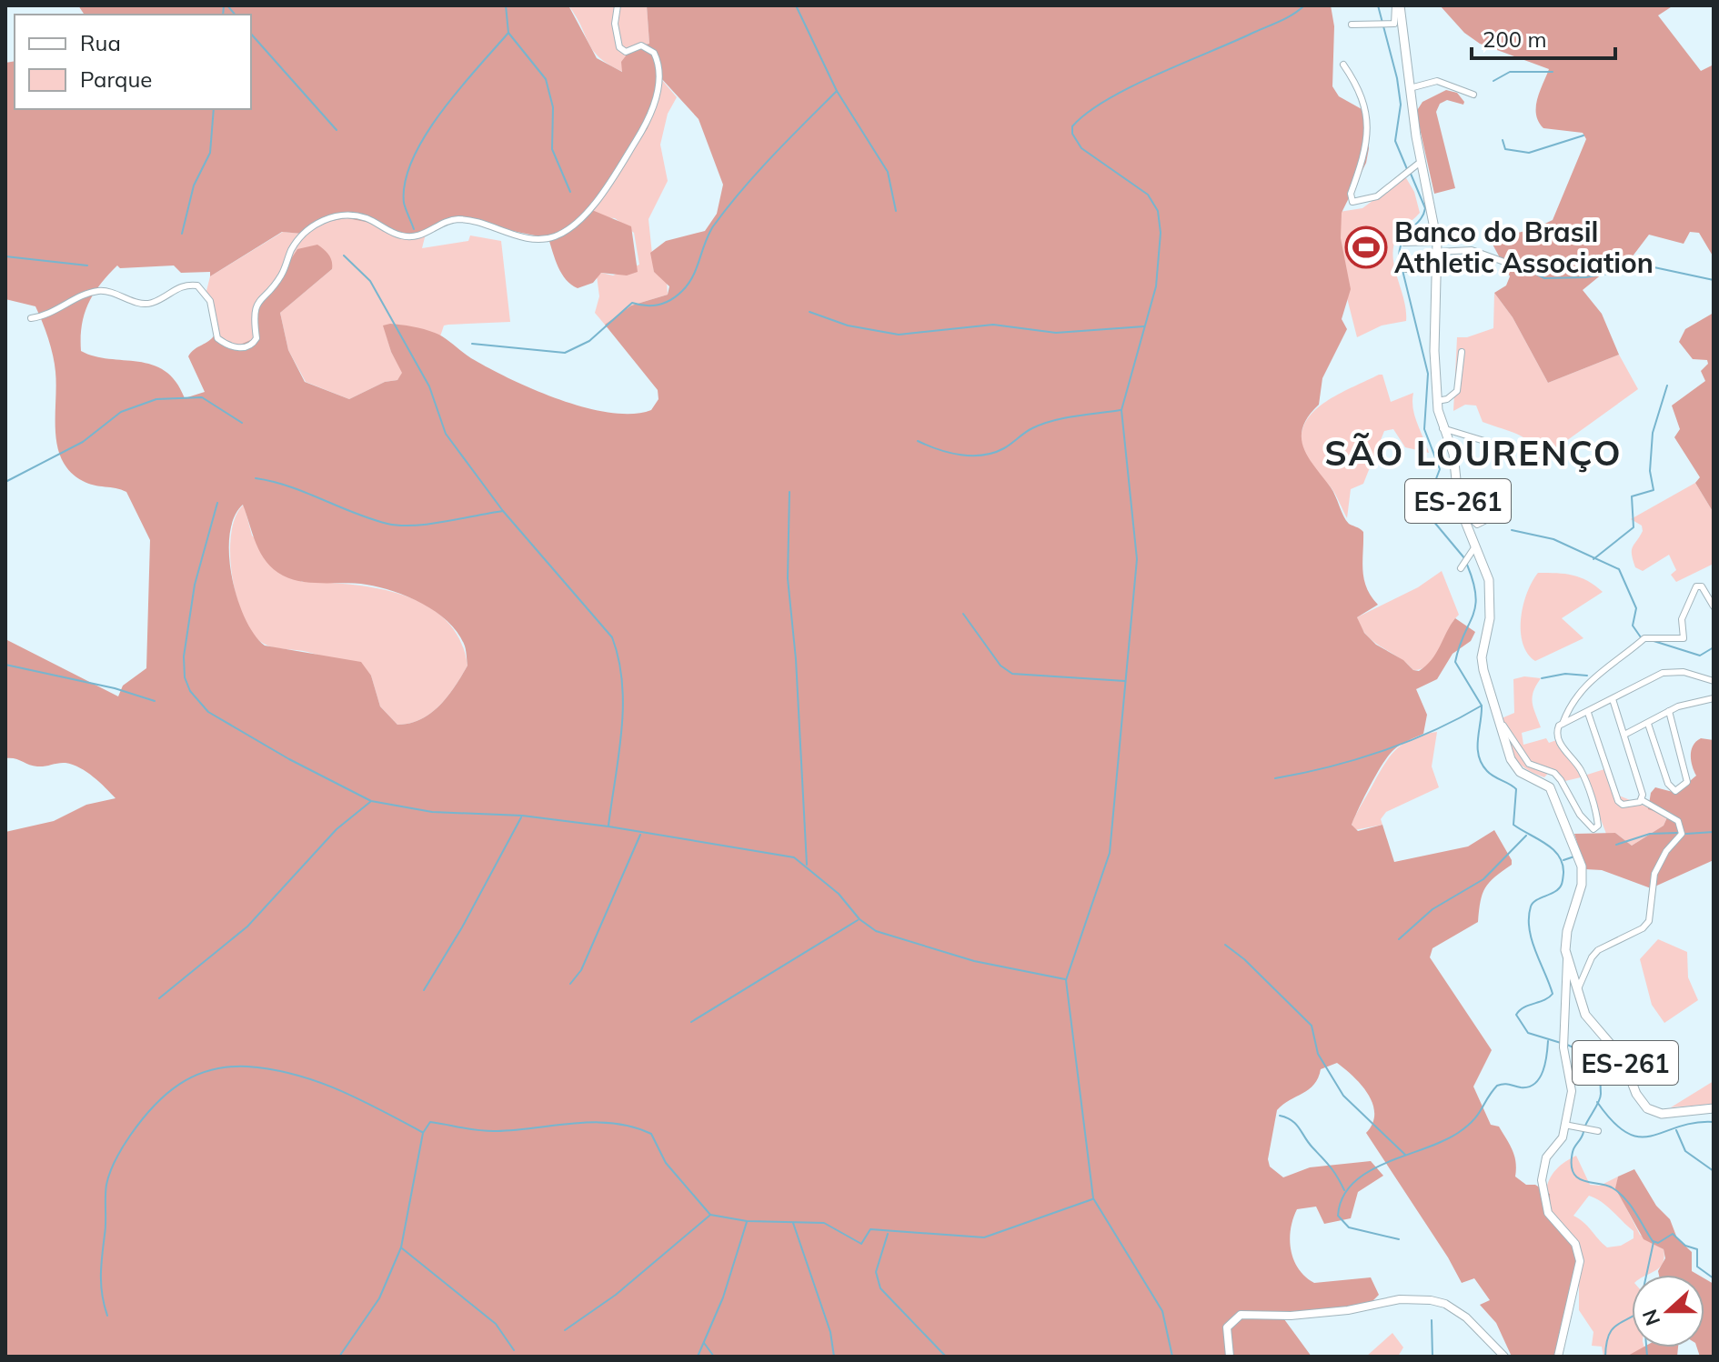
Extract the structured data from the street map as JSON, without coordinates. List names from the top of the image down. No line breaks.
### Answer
{"streets":{"main road":["ES-261"]},"districts":["SÃO LOURENÇO"],"places":{"sports":["Banco do Brasil Athletic Association"]},"legend":["Rua","Parque"],"scale_bar":"200 m","north":"left"}
